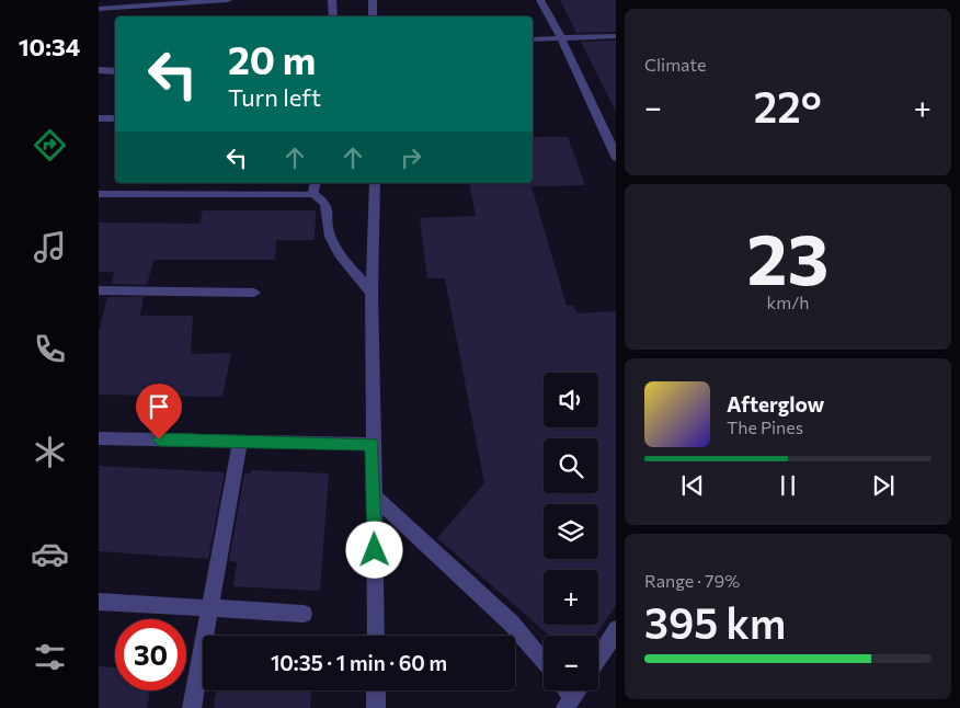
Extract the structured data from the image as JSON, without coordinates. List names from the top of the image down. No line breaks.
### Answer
{"page":{"tabs":"10:34","tile":["Climate",["23","km/h"],["Range · 79%","395 km"]],"turn":["20 m","Turn left"],"heat":["−","22°","+"],"map_buttons":["+","−"],"song":["Afterglow","The Pines"],"limit":"30","trip":"10:35 · 1 min · 60 m"}}
